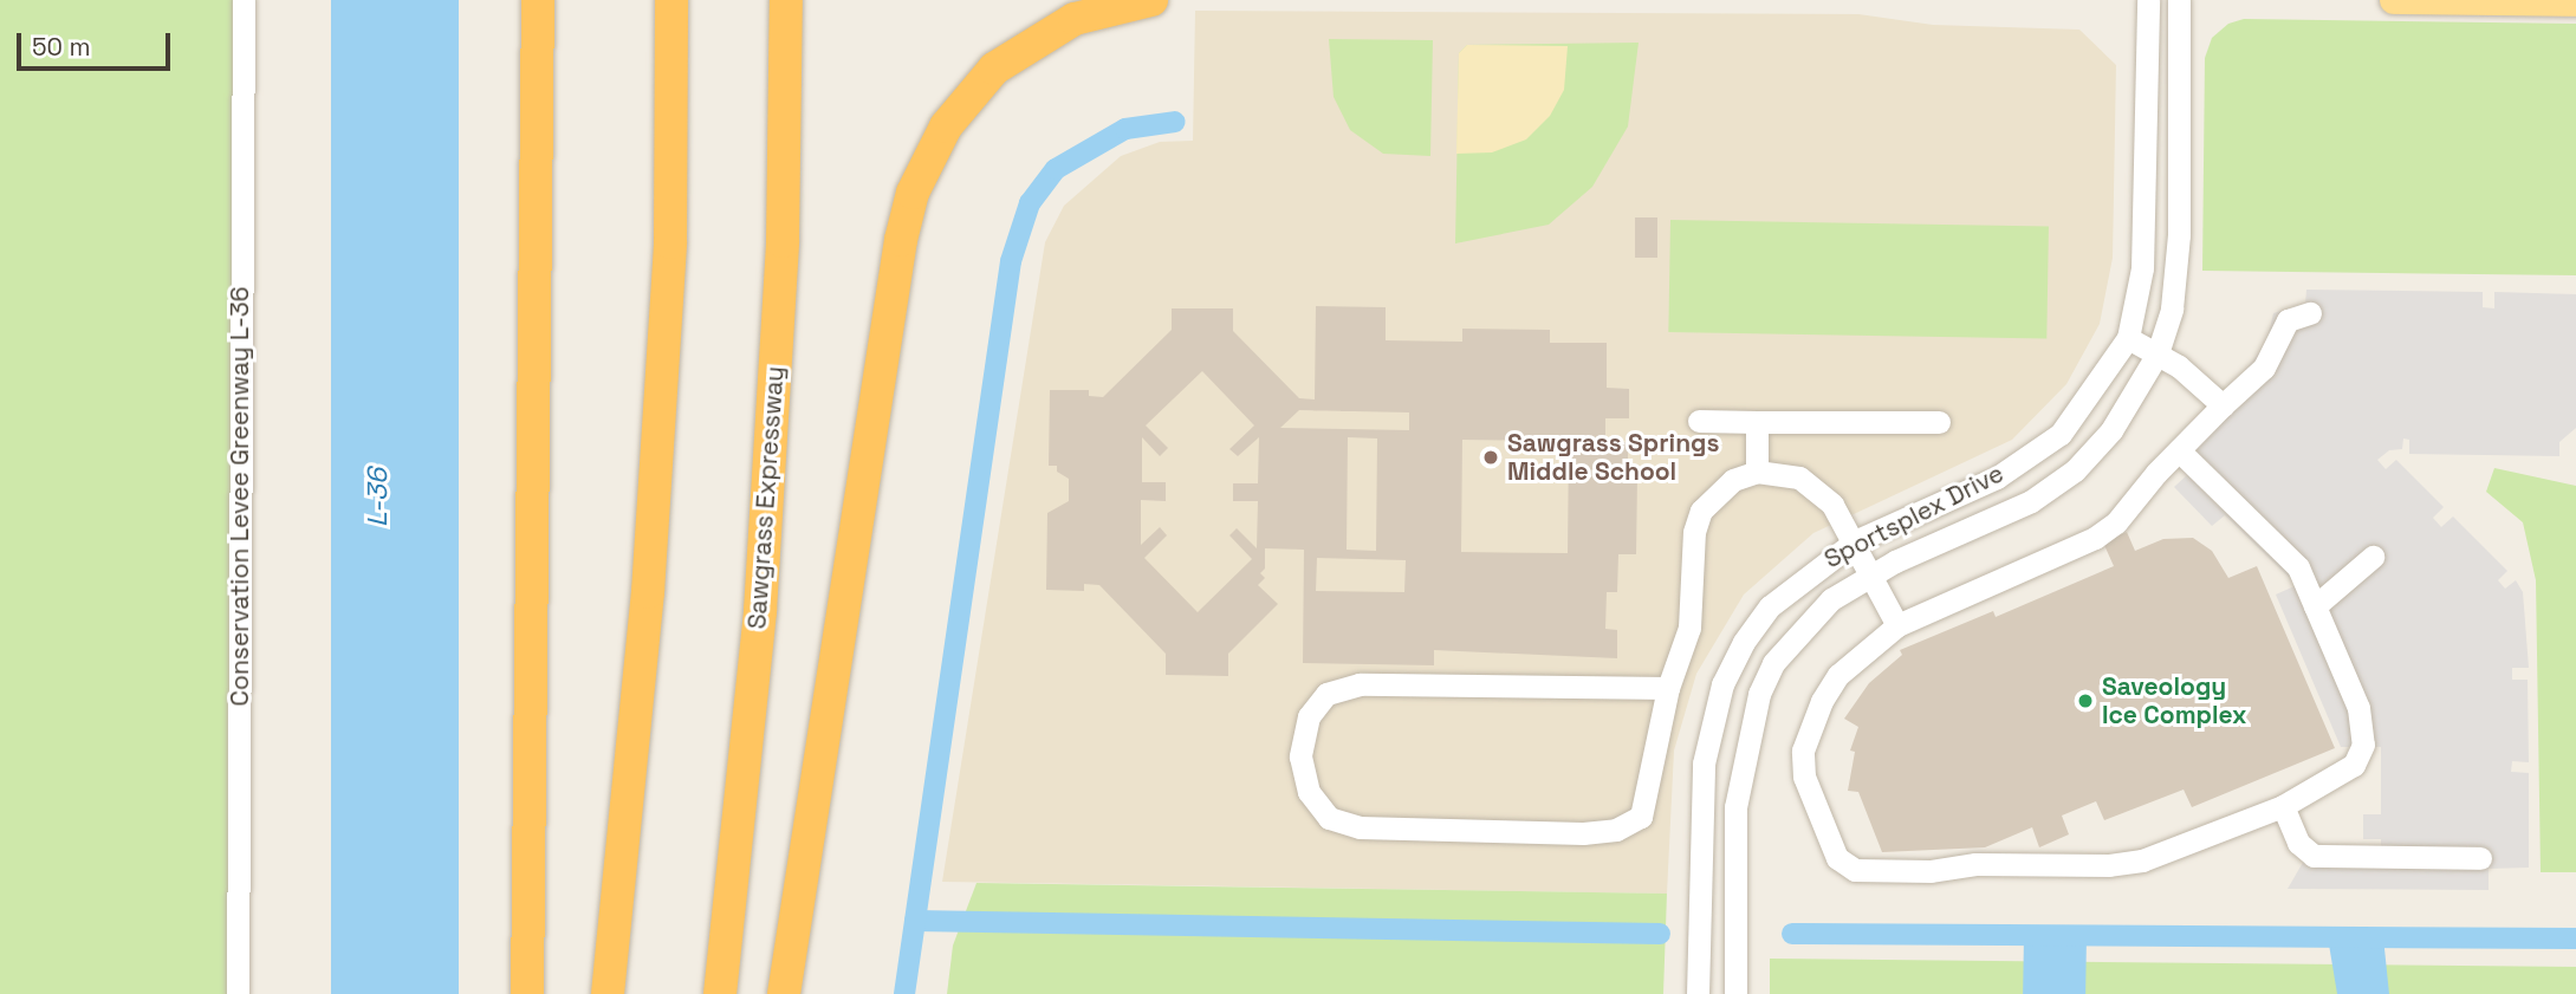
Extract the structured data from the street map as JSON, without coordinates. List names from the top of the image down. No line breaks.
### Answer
{"streets":{"highway":["Sawgrass Expressway"],"street":["Conservation Levee Greenway L-36","Sportsplex Drive"]},"water":["L-36"],"places":["Sawgrass Springs Middle School","Saveology Ice Complex"],"scale_bar":"50 m"}
